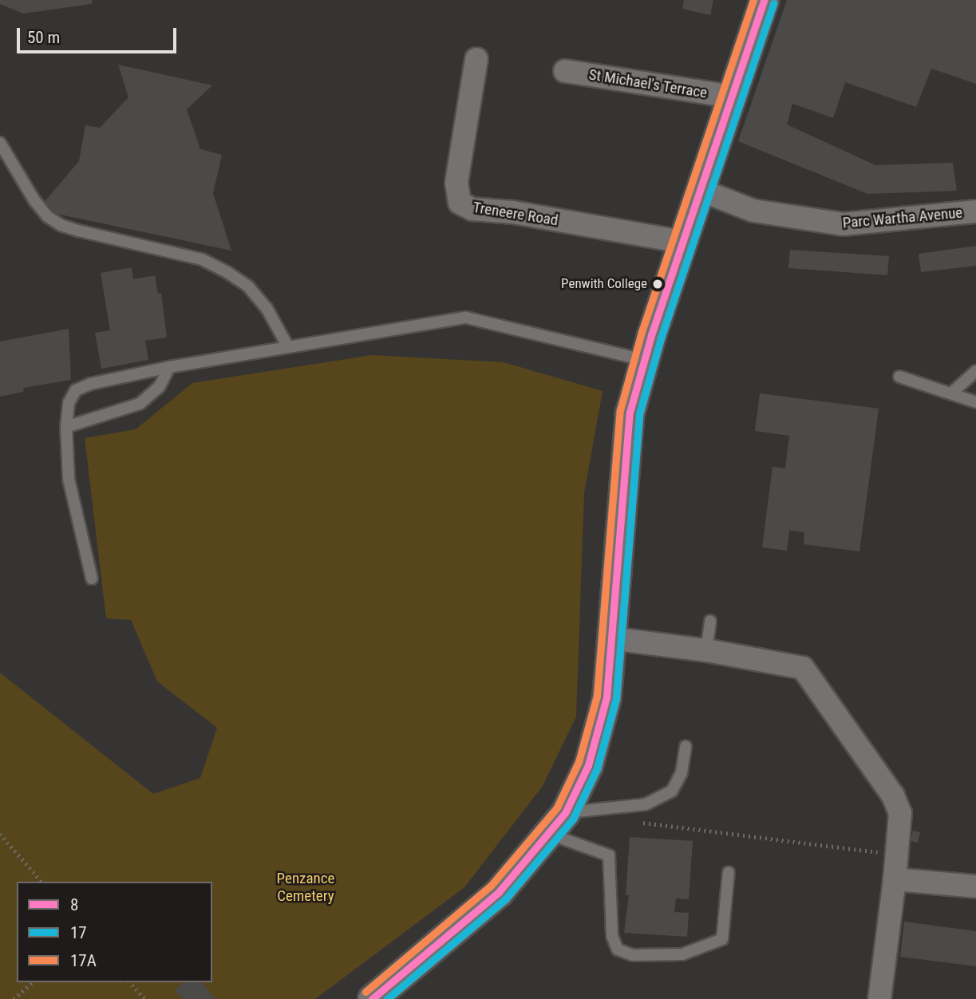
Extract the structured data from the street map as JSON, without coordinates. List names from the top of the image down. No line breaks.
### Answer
{"streets":{"street":["St Michael's Terrace","Treneere Road","Parc Wartha Avenue"]},"parks":["Penzance Cemetery"],"places":["Penwith College"],"lines":["transit line 8","transit line 17A","transit line 17"],"legend":["8","17","17A"],"scale_bar":"50 m"}
